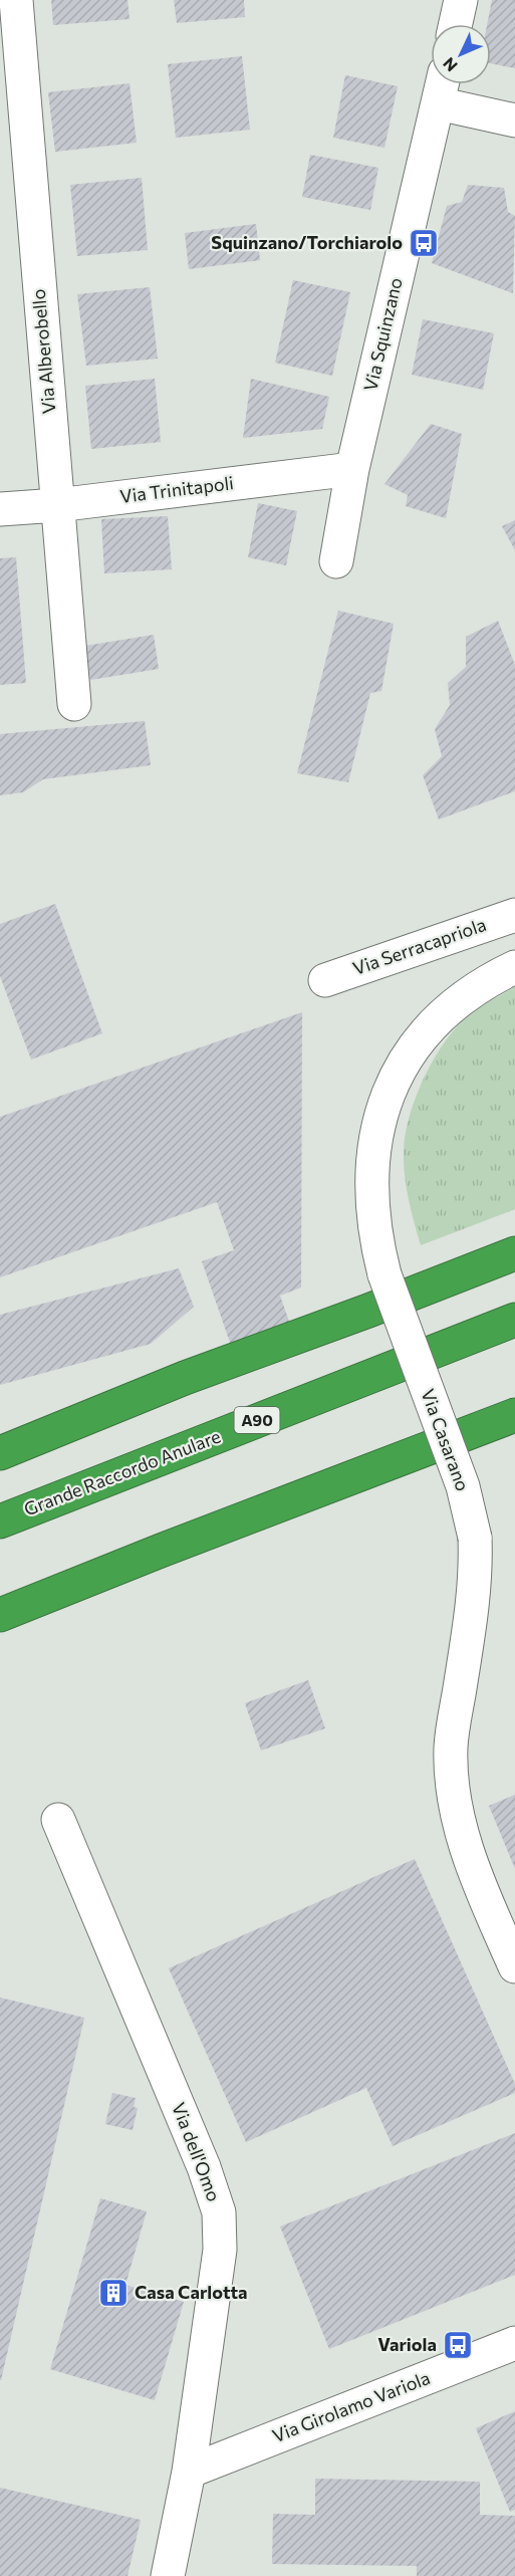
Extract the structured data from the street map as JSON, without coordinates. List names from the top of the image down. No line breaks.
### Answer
{"streets":{"highway":["A90","Grande Raccordo Anulare"],"street":["Via Squinzano","Via Alberobello","Via Trinitapoli","Via Serracapriola","Via Casarano","Via dell'Omo","Via Girolamo Variola"]},"crossings":[["Via Squinzano","Via Trinitapoli"],["Via Alberobello","Via Trinitapoli"],["Via dell'Omo","Via Girolamo Variola"]],"places":{"bus stop":["Squinzano/Torchiarolo","Variola"],"building":["Casa Carlotta"]},"north":"bottom left"}
